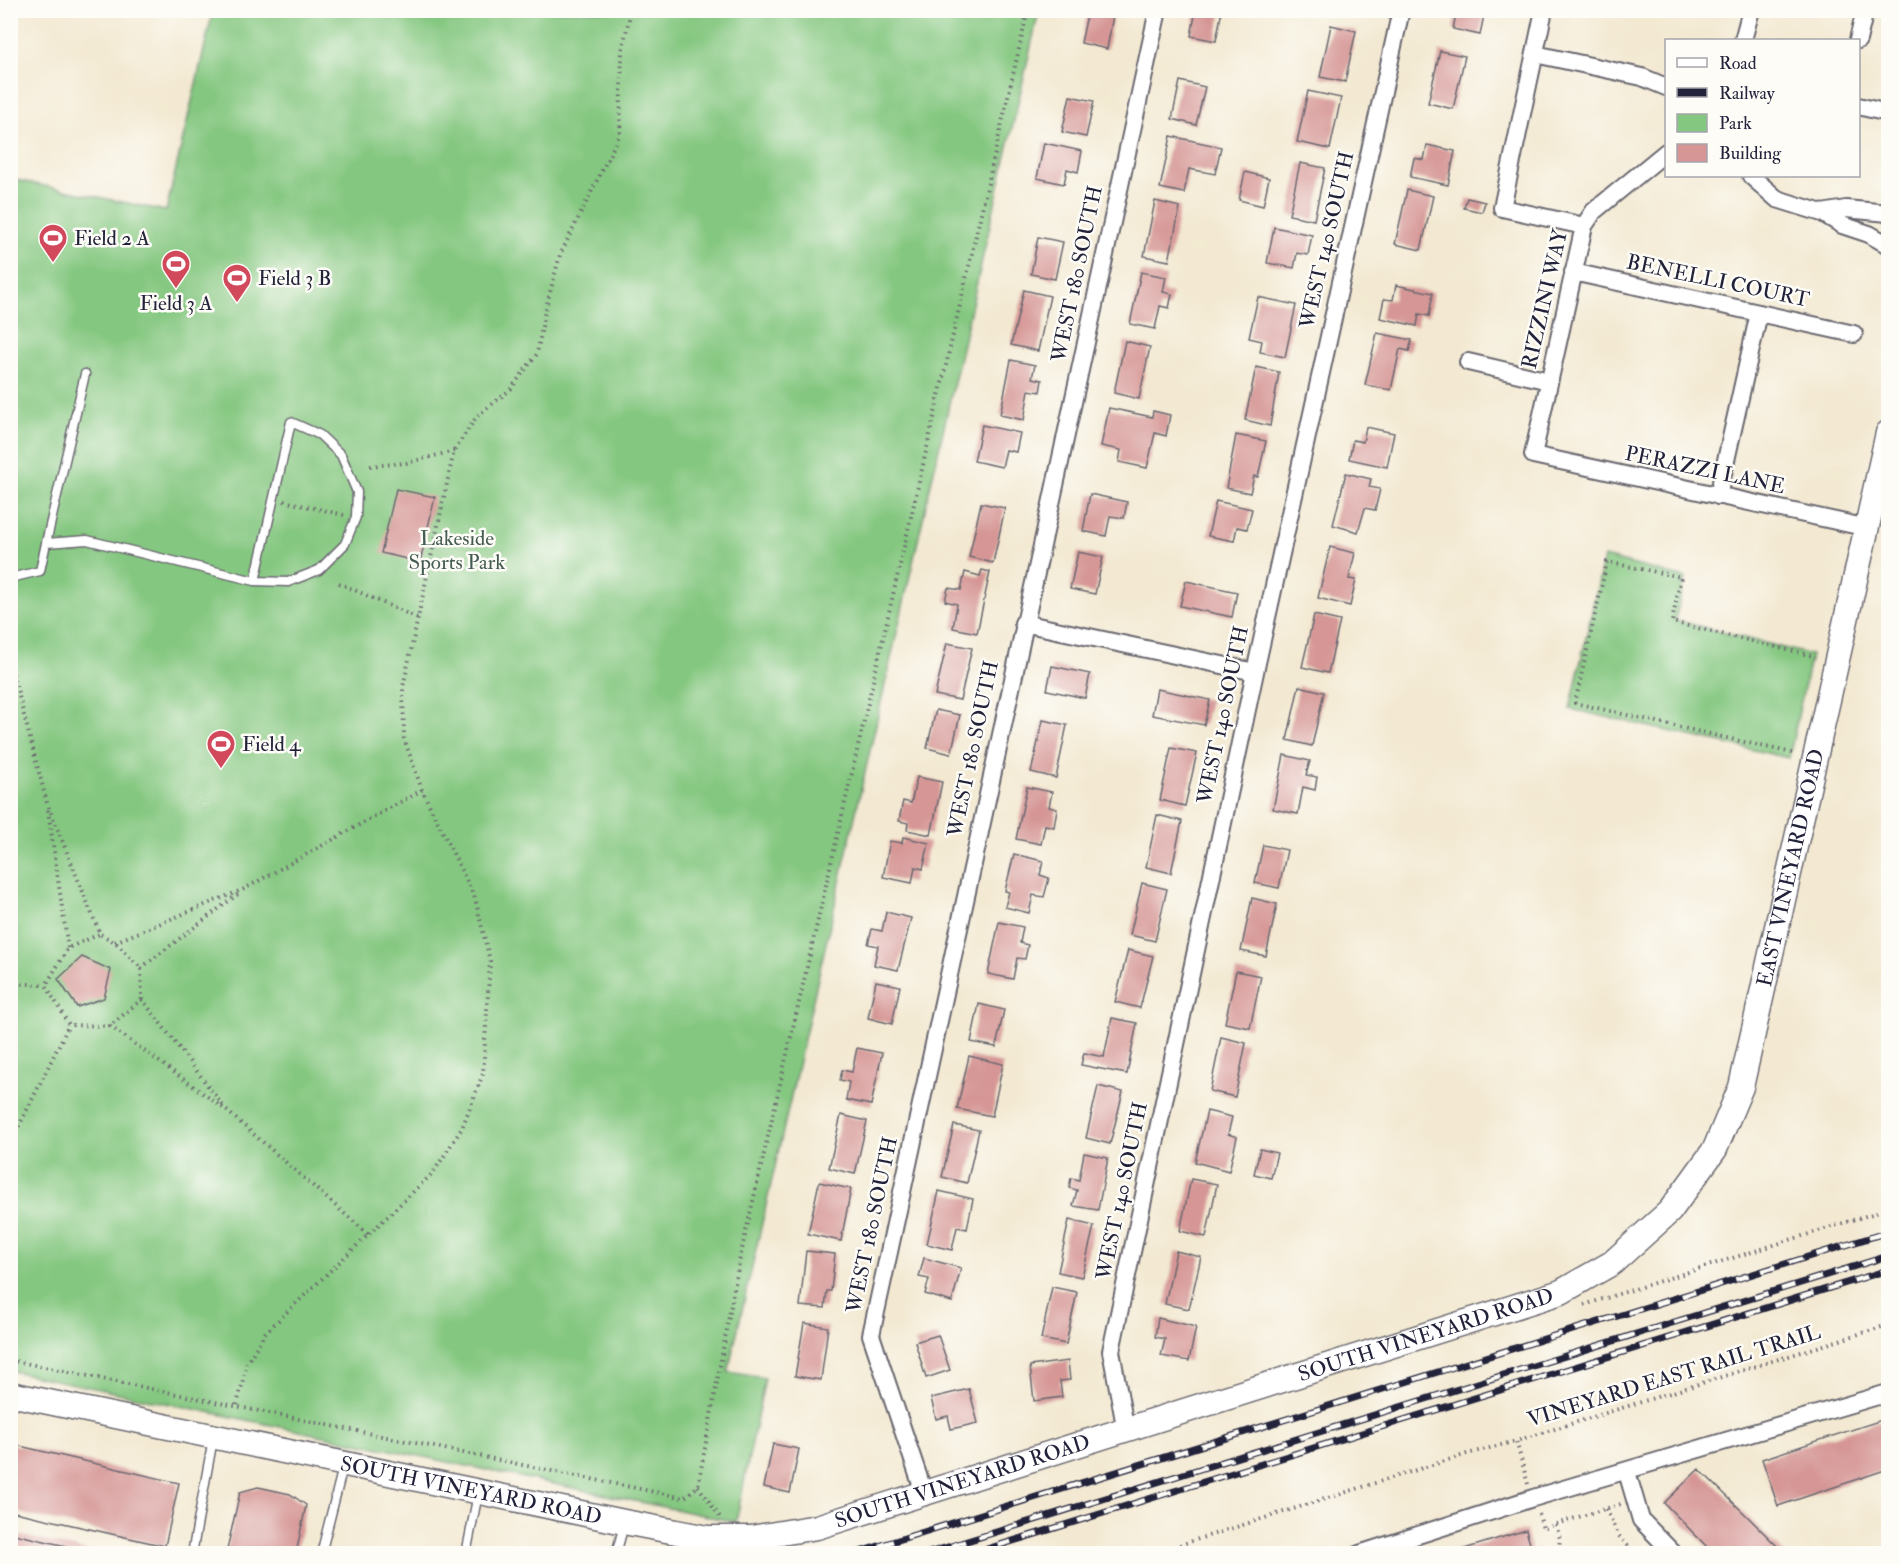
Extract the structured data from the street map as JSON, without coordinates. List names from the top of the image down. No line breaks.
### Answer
{"streets":{"street":["WEST 140 SOUTH","WEST 180 SOUTH","BENELLI COURT","RIZZINI WAY","PERAZZI LANE","EAST VINEYARD ROAD","SOUTH VINEYARD ROAD"],"path":["VINEYARD EAST RAIL TRAIL"]},"crossings":[["WEST 140 SOUTH","SOUTH VINEYARD ROAD"],["WEST 180 SOUTH","SOUTH VINEYARD ROAD"],["BENELLI COURT","RIZZINI WAY"],["RIZZINI WAY","PERAZZI LANE"],["PERAZZI LANE","EAST VINEYARD ROAD"],["EAST VINEYARD ROAD","SOUTH VINEYARD ROAD"]],"parks":["Lakeside Sports Park"],"places":{"sports":["Field 2 A","Field 3 A","Field 3 B","Field 4"]},"legend":["Road","Railway","Park","Building"]}
